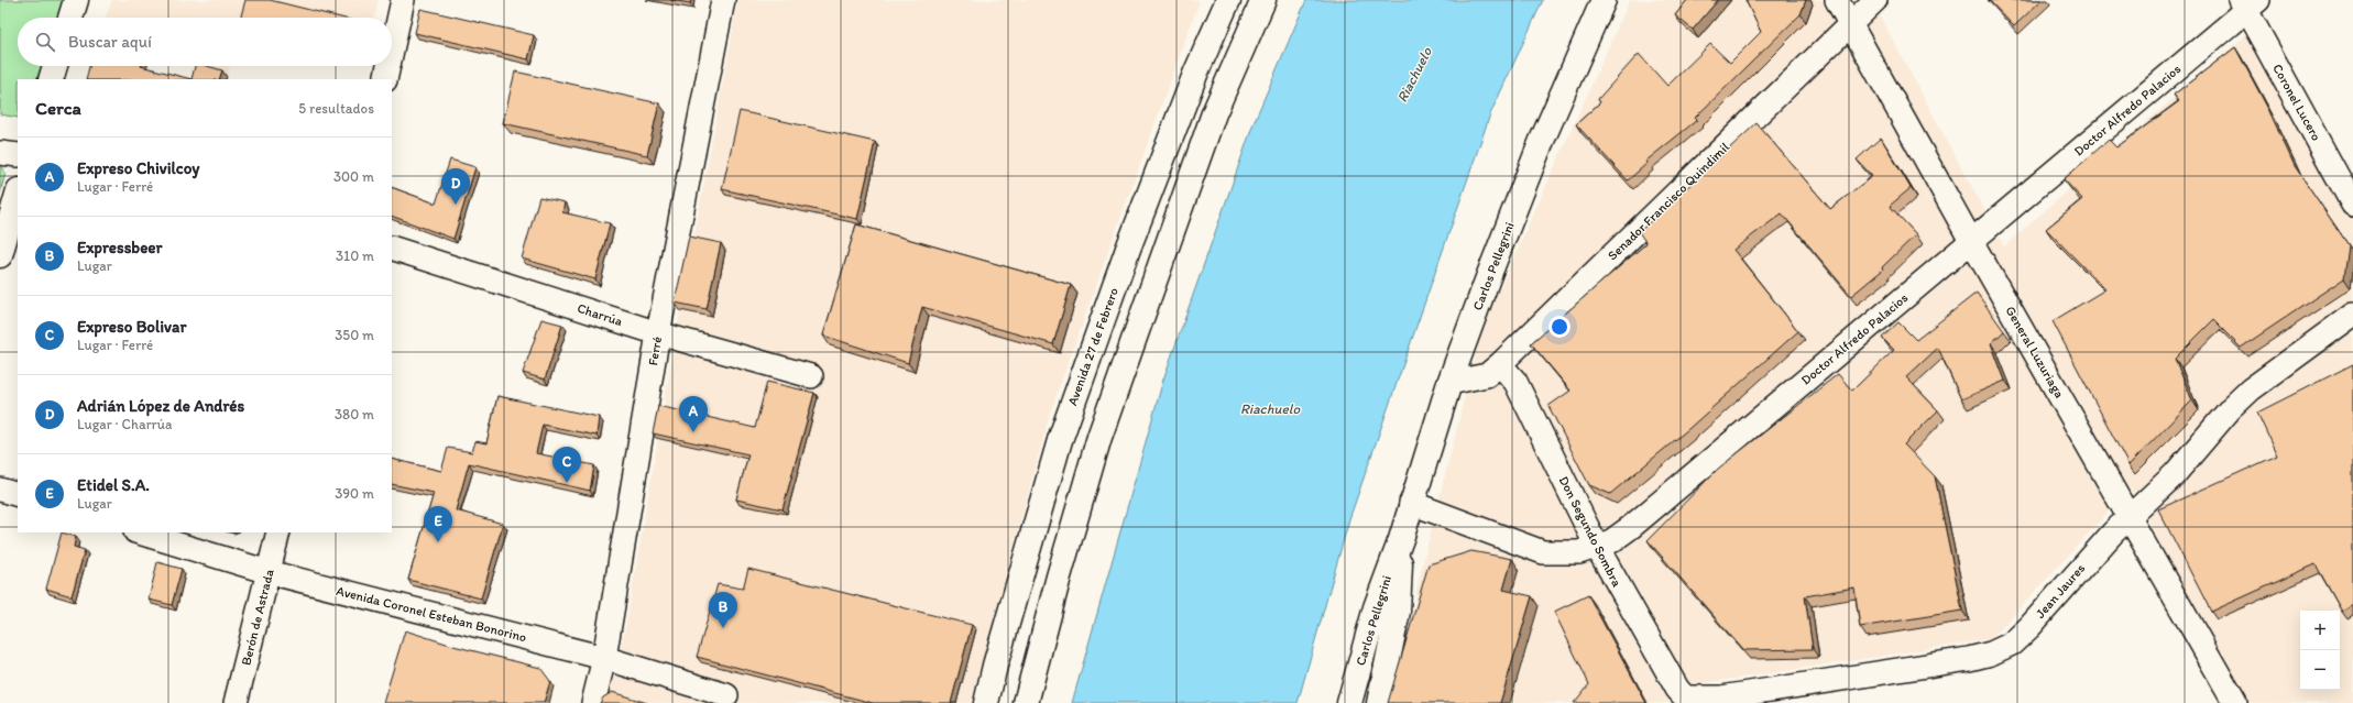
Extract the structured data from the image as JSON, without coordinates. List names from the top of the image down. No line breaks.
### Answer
{"streets":{"main road":["Carlos Pellegrini","Avenida 27 de Febrero"],"street":["Coronel Lucero","Doctor Alfredo Palacios","Senador Francisco Quindimil","Charrúa","Ferré","General Luzuriaga","Don Segundo Sombra","Jean Jaures","Avenida Coronel Esteban Bonorino","Berón de Astrada"]},"crossings":[["Coronel Lucero","Doctor Alfredo Palacios"],["Doctor Alfredo Palacios","Carlos Pellegrini"],["Doctor Alfredo Palacios","General Luzuriaga"],["Doctor Alfredo Palacios","Don Segundo Sombra"],["Senador Francisco Quindimil","Carlos Pellegrini"],["Senador Francisco Quindimil","General Luzuriaga"],["Senador Francisco Quindimil","Don Segundo Sombra"],["Charrúa","Ferré"],["Ferré","Avenida Coronel Esteban Bonorino"],["General Luzuriaga","Jean Jaures"],["Don Segundo Sombra","Jean Jaures"],["Avenida Coronel Esteban Bonorino","Berón de Astrada"]],"water":["Riachuelo"],"page":{"search":"Buscar aquí","heading":["Cerca","5 resultados"],"list":[{"mark":"A","name":"Expreso Chivilcoy","note":"Lugar · Ferré","value":"300 m"},{"mark":"B","name":"Expressbeer","note":"Lugar","value":"310 m"},{"mark":"C","name":"Expreso Bolivar","note":"Lugar · Ferré","value":"350 m"},{"mark":"D","name":"Adrián López de Andrés","note":"Lugar · Charrúa","value":"380 m"},{"mark":"E","name":"Etidel S.A.","note":"Lugar","value":"390 m"}],"pins":["D","A","C","E","B"],"map_buttons":["+","−"]}}
